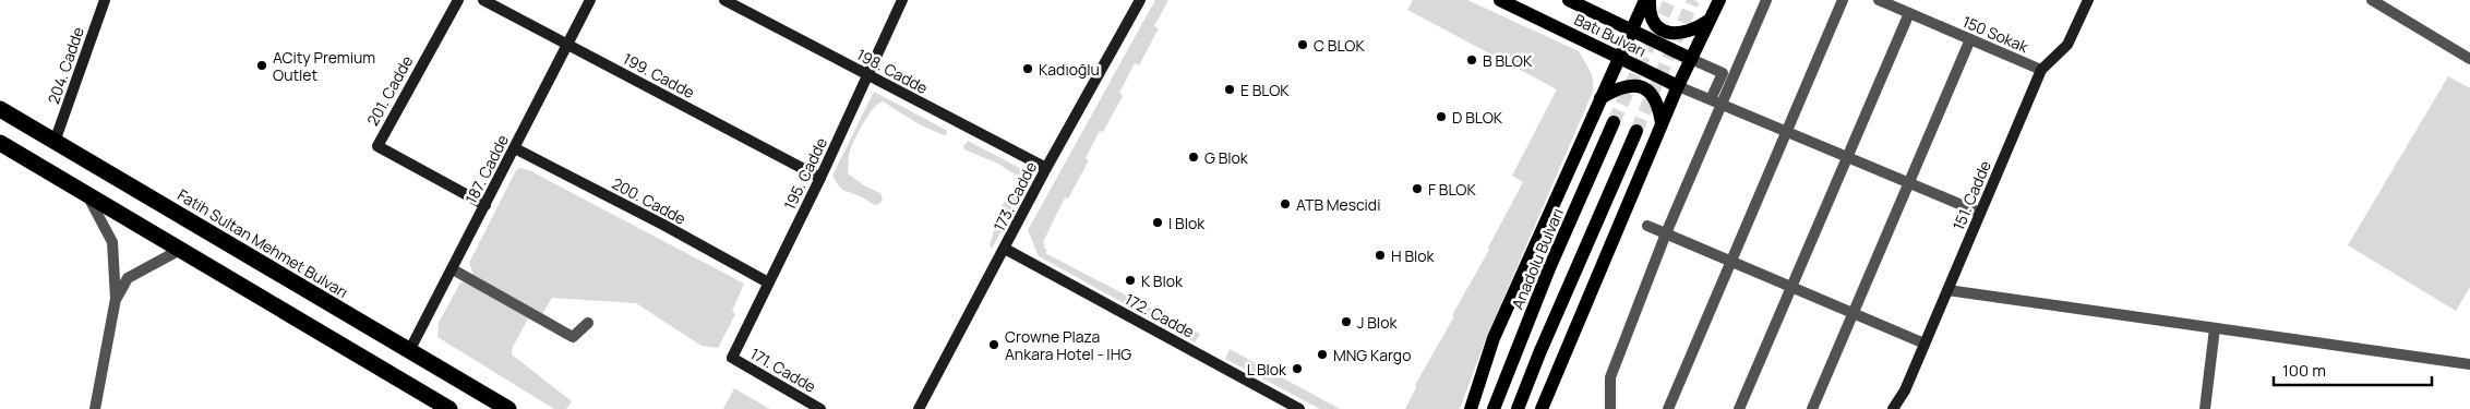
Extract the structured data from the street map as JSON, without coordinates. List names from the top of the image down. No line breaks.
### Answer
{"streets":{"highway":["Fatih Sultan Mehmet Bulvarı"],"main road":["Batı Bulvarı","Anadolu Bulvarı"],"street":["150 Sokak","204. Cadde","198. Cadde","199. Cadde","201. Cadde","187. Cadde","195. Cadde","151. Cadde","173. Cadde","200. Cadde","172. Cadde","171. Cadde"]},"crossings":[["150 Sokak","151. Cadde"],["204. Cadde","Fatih Sultan Mehmet Bulvarı"],["198. Cadde","195. Cadde"],["198. Cadde","173. Cadde"],["199. Cadde","187. Cadde"],["199. Cadde","195. Cadde"],["201. Cadde","187. Cadde"],["187. Cadde","200. Cadde"],["187. Cadde","Fatih Sultan Mehmet Bulvarı"],["195. Cadde","200. Cadde"],["195. Cadde","171. Cadde"],["173. Cadde","172. Cadde"]],"places":["C BLOK","B BLOK","ACity Premium Outlet","Kadıoğlu","E BLOK","D BLOK","G Blok","F BLOK","ATB Mescidi","I Blok","H Blok","K Blok","J Blok","Crowne Plaza Ankara Hotel - IHG","MNG Kargo","L Blok"],"scale_bar":"100 m"}
